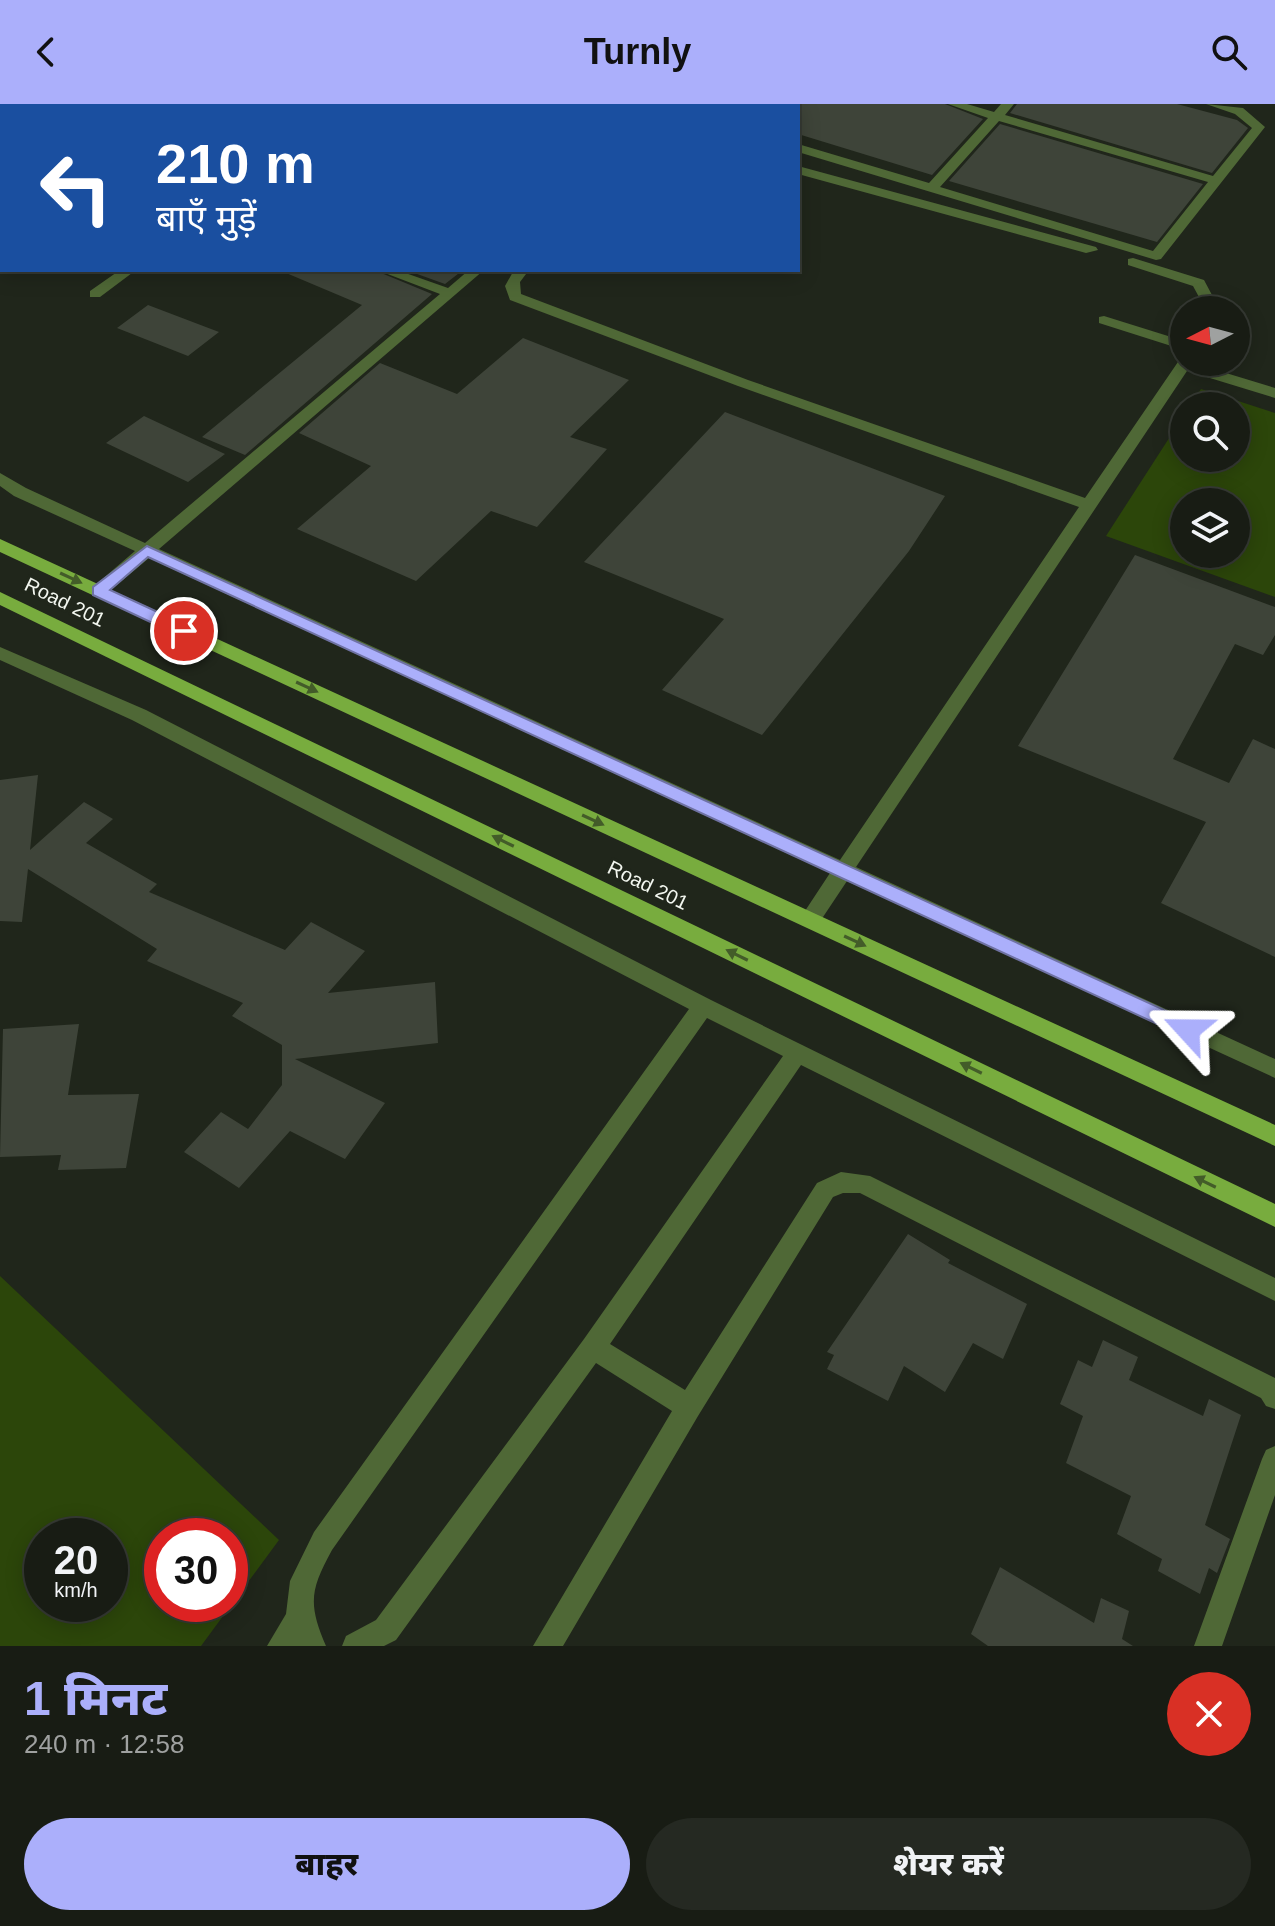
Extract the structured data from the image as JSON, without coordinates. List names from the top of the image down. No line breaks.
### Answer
{"streets":{"main road":["Road 201"]},"north":"left","page":{"header":"Turnly","turn":["210 m","बाएँ मुड़ें"],"speed":"20 km/h","limit":"30","heading":["1 मिनट","240 m · 12:58"],"buttons":["बाहर","शेयर करें"]}}
